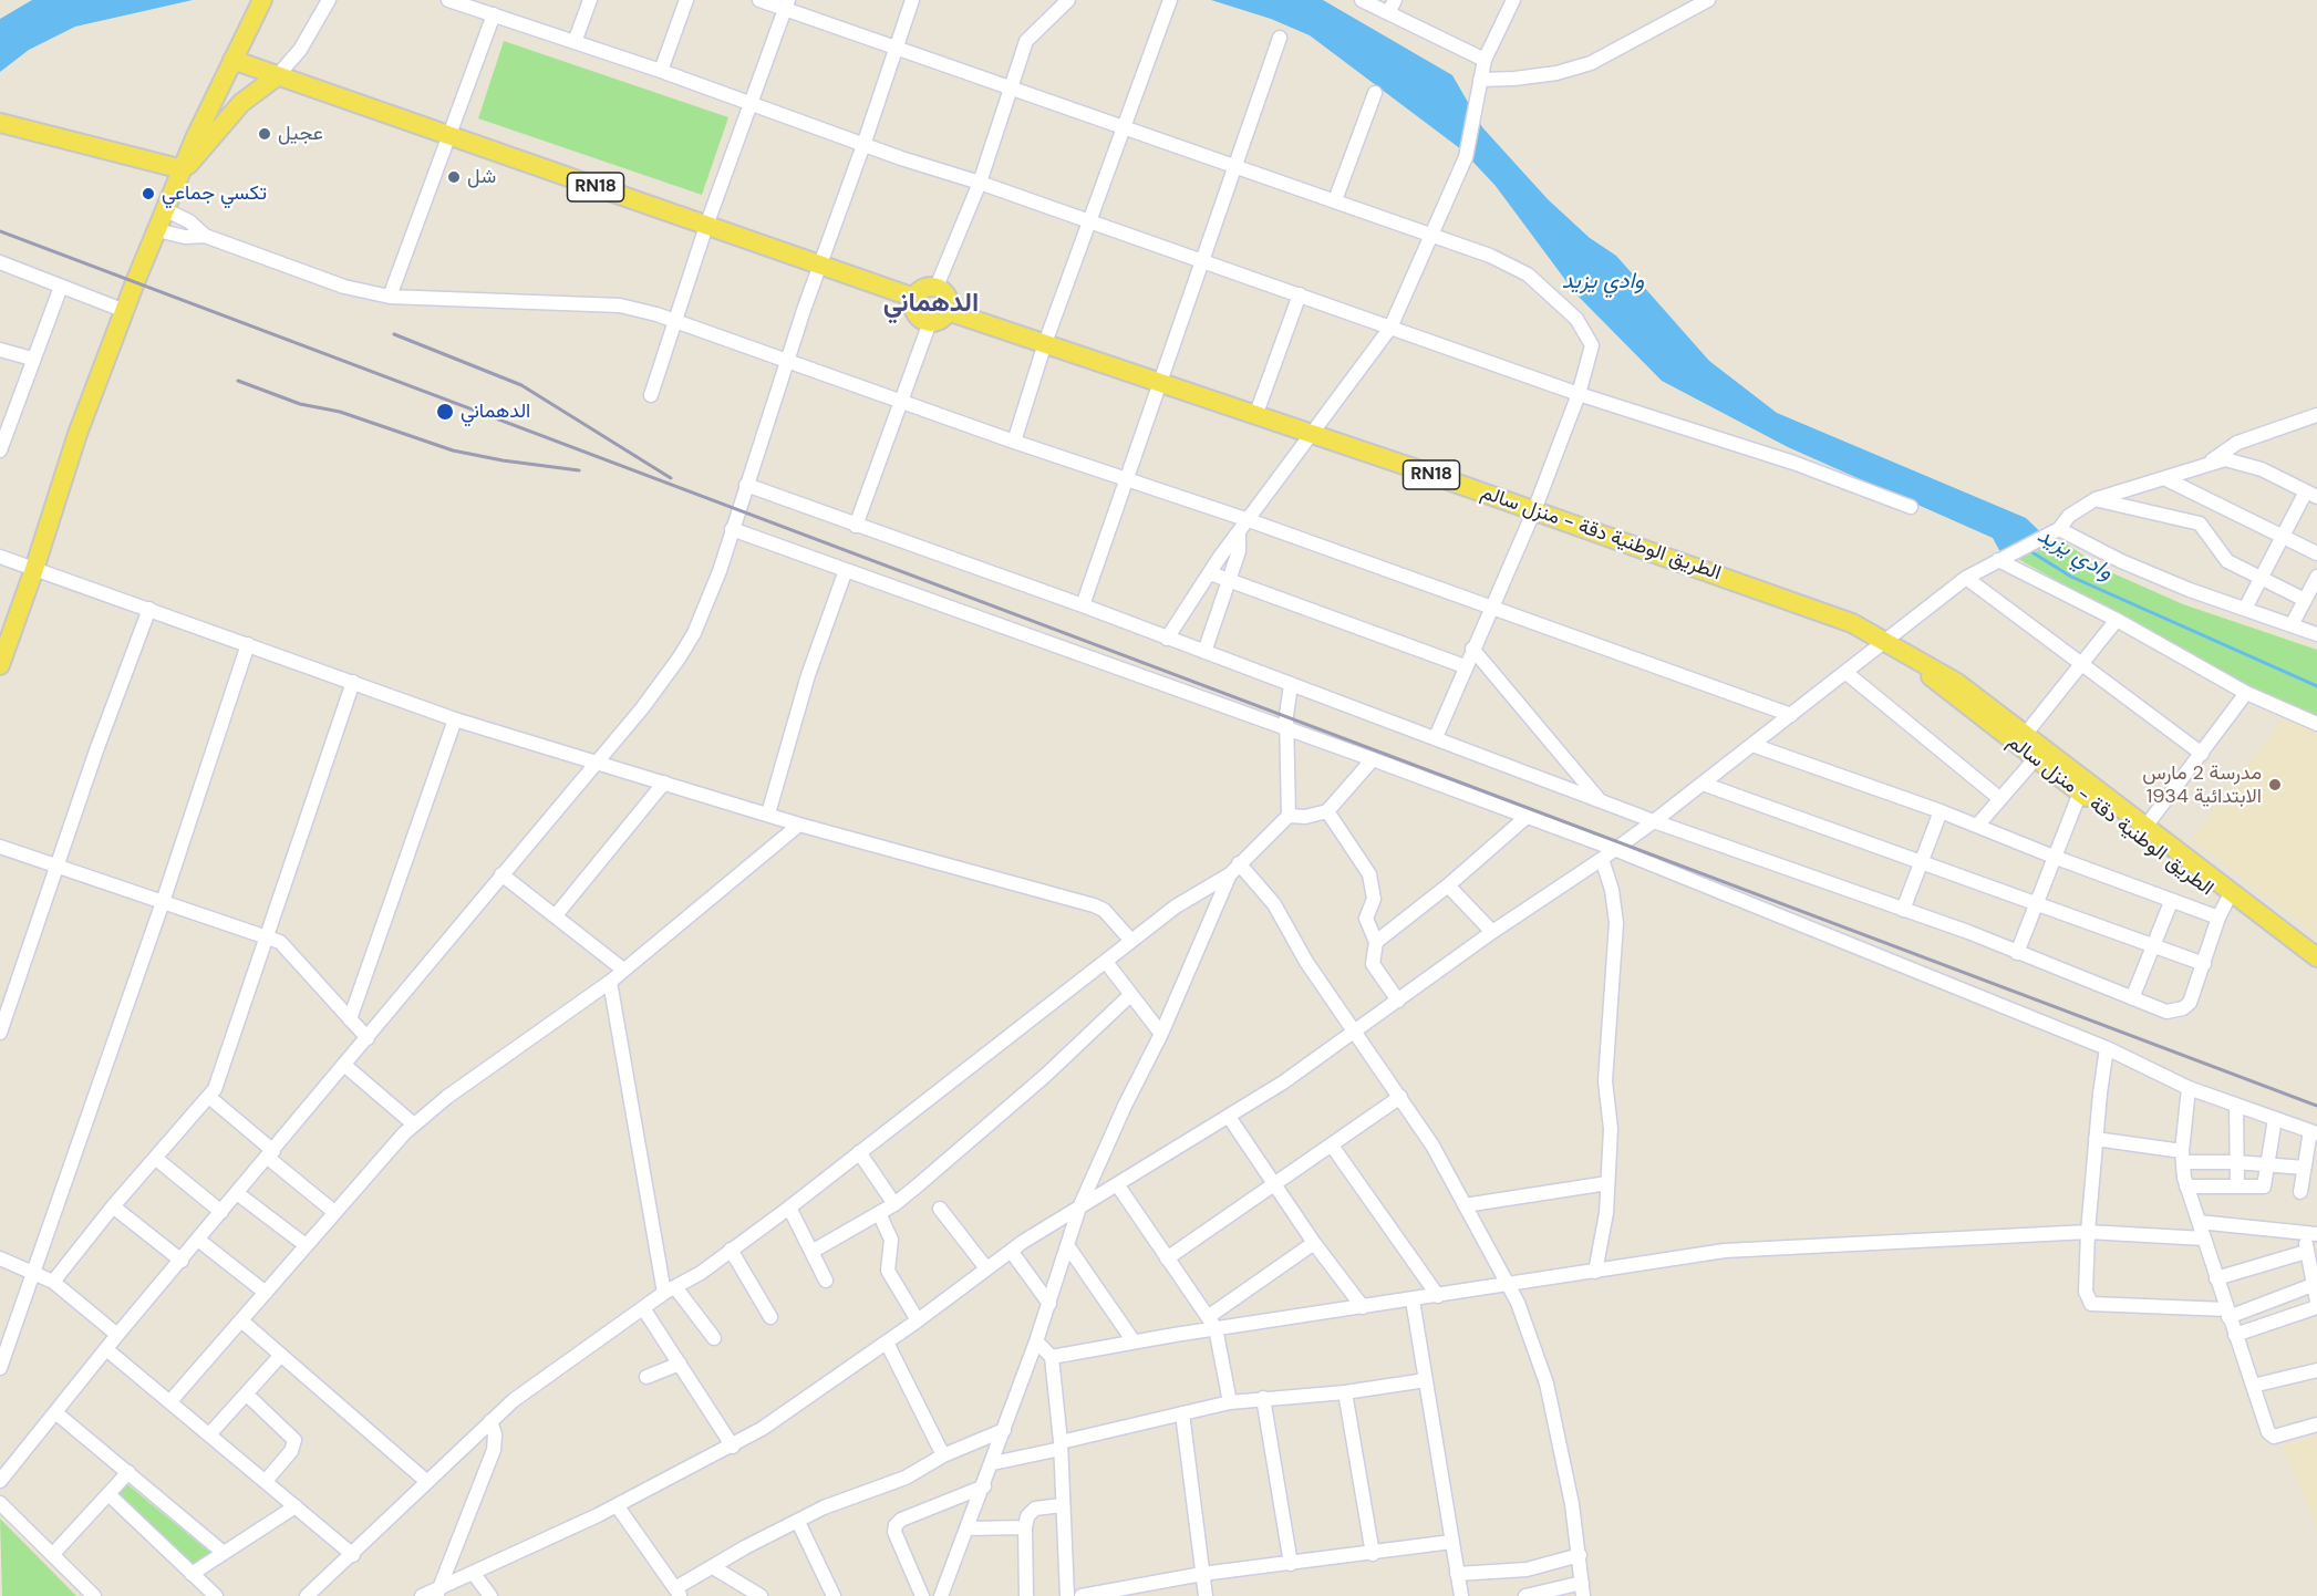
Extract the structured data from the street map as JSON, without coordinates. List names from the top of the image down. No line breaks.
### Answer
{"streets":{"main road":["RN18","الطريق الوطنية دقة - منزل سالم"]},"crossings":[["RN18","الطريق الوطنية دقة - منزل سالم"]],"districts":["الدهماني"],"water":["وادي يزيد"],"places":["عجيل","شل","تكسي جماعي","الدهماني","مدرسة 2 مارس 1934 الابتدائية"]}
